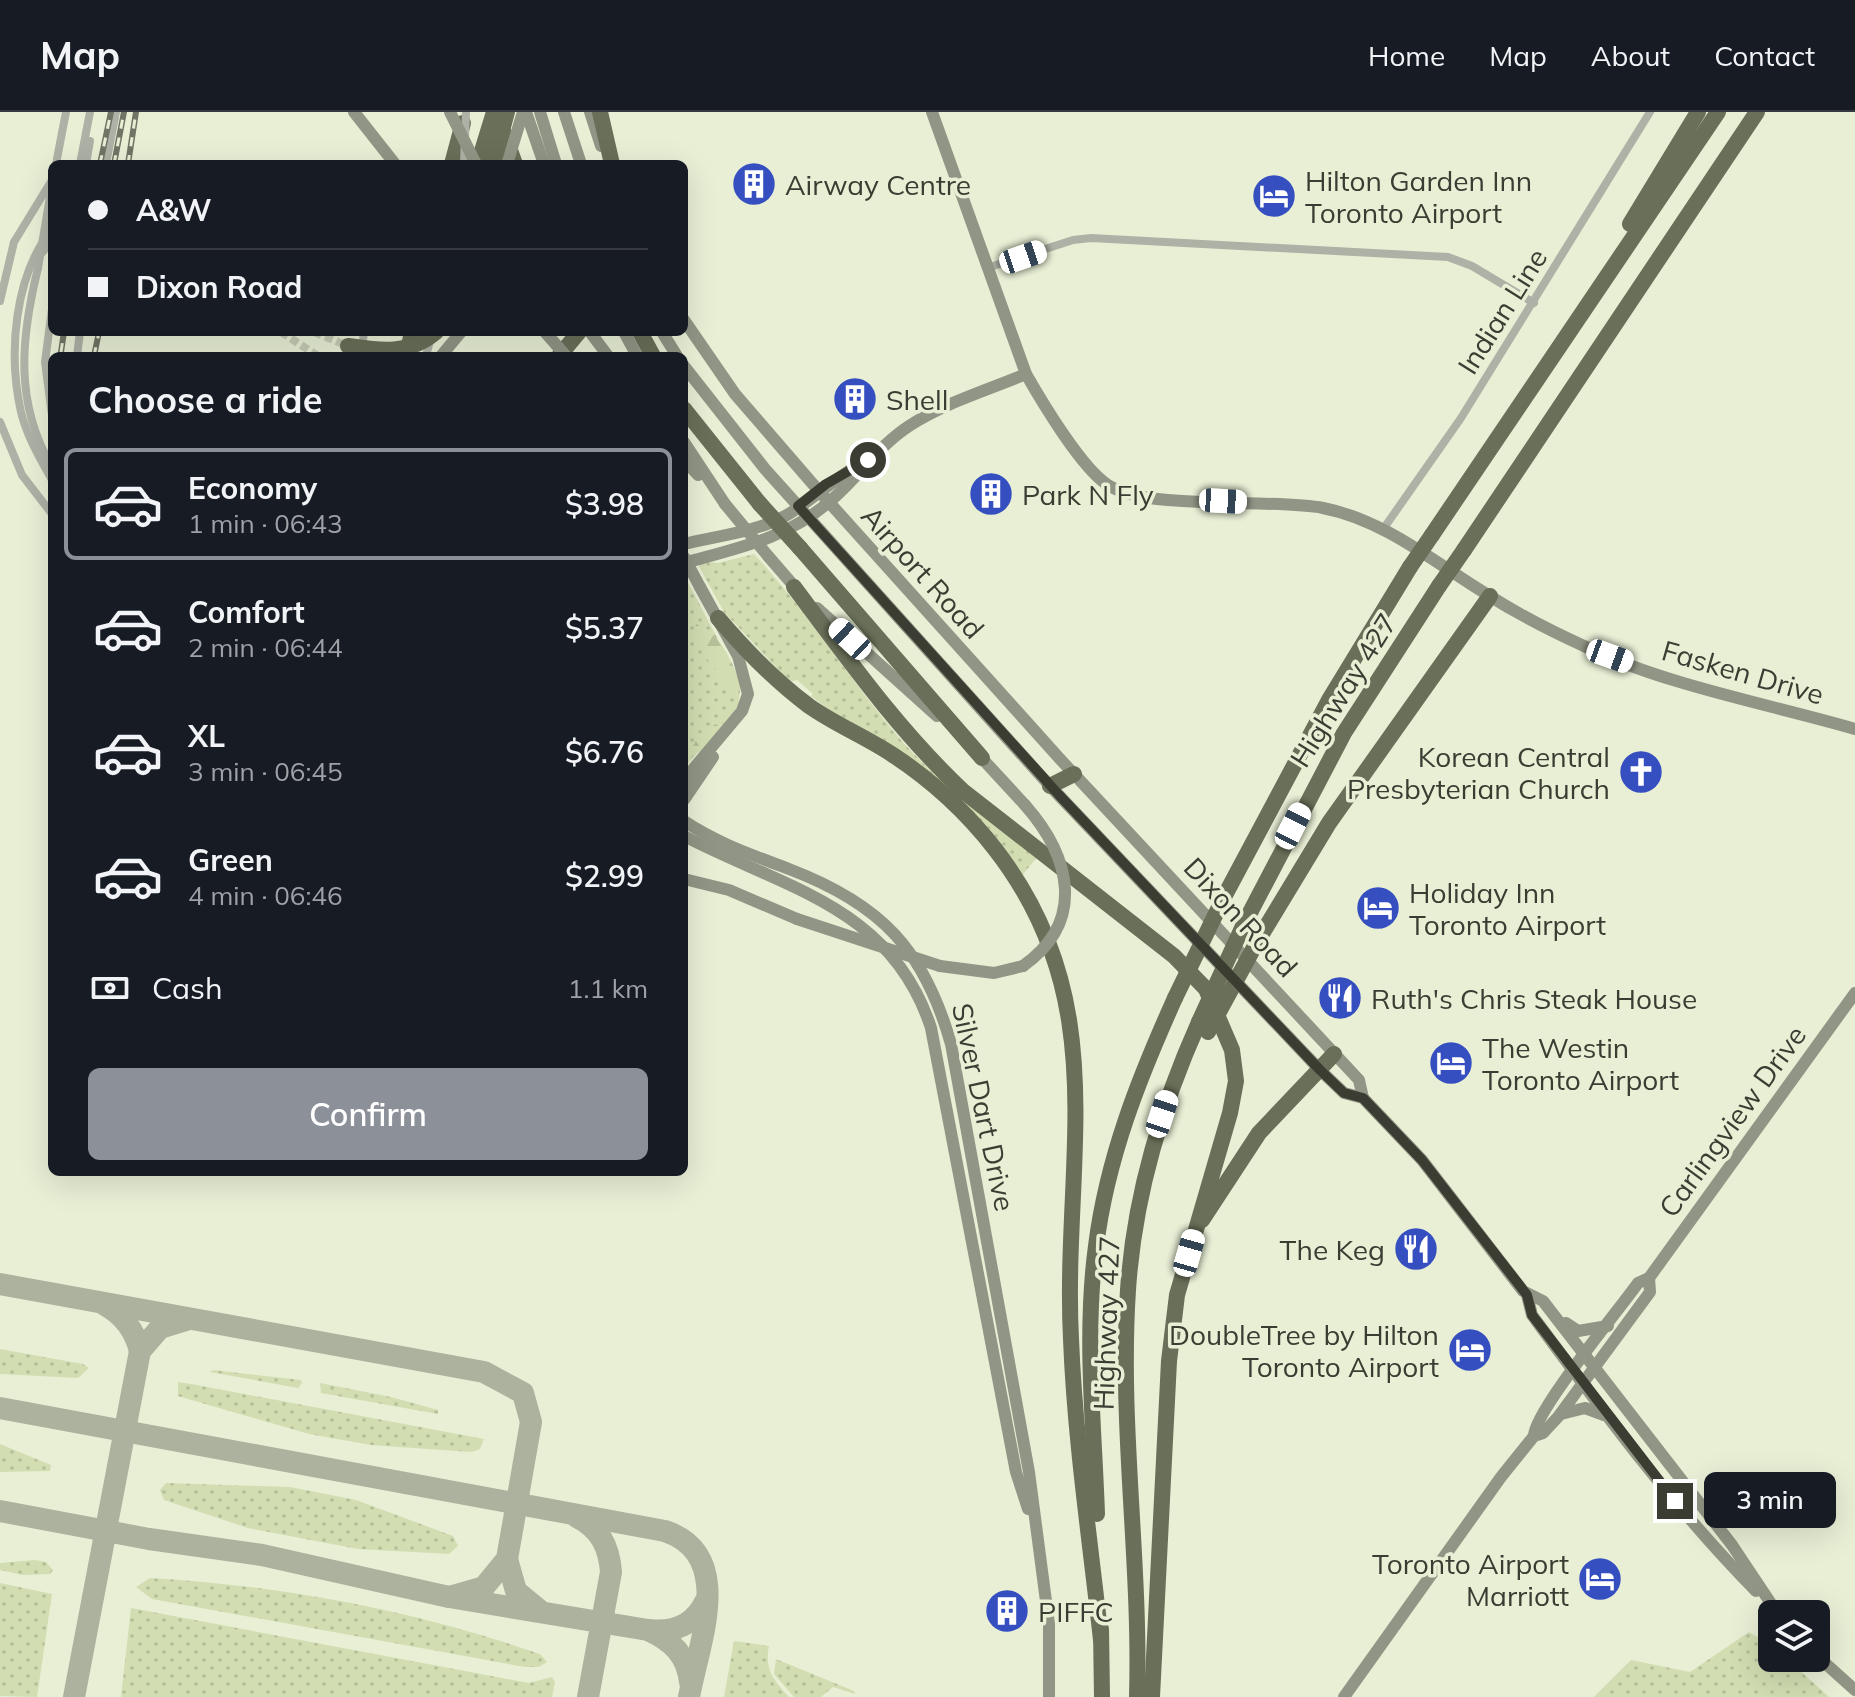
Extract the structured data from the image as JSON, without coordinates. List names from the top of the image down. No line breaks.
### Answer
{"streets":{"highway":["Highway 427"],"street":["Indian Line","Airport Road","Fasken Drive","Dixon Road","Silver Dart Drive","Carlingview Drive"]},"crossings":[["Indian Line","Fasken Drive"],["Airport Road","Dixon Road"],["Dixon Road","Carlingview Drive"]],"places":{"building":["Airway Centre","Shell","Park N Fly","PIFFC"],"hotel":["Hilton Garden Inn Toronto Airport","Holiday Inn Toronto Airport","The Westin Toronto Airport","DoubleTree by Hilton Toronto Airport","Toronto Airport Marriott"],"church":["Korean Central Presbyterian Church"],"restaurant":["Ruth's Chris Steak House","The Keg"]},"page":{"header":"Map","nav":["Home","Map","About","Contact"],"banner":["A&W","Dixon Road"],"heading":"Choose a ride","list":[{"name":"Economy","note":"1 min · 06:43","value":"$3.98"},{"name":"Comfort","note":"2 min · 06:44","value":"$5.37"},{"name":"XL","note":"3 min · 06:45","value":"$6.76"},{"name":"Green","note":"4 min · 06:46","value":"$2.99"}],"pay":["Cash","1.1 km"],"buttons":"Confirm","bubble":"3 min"}}
